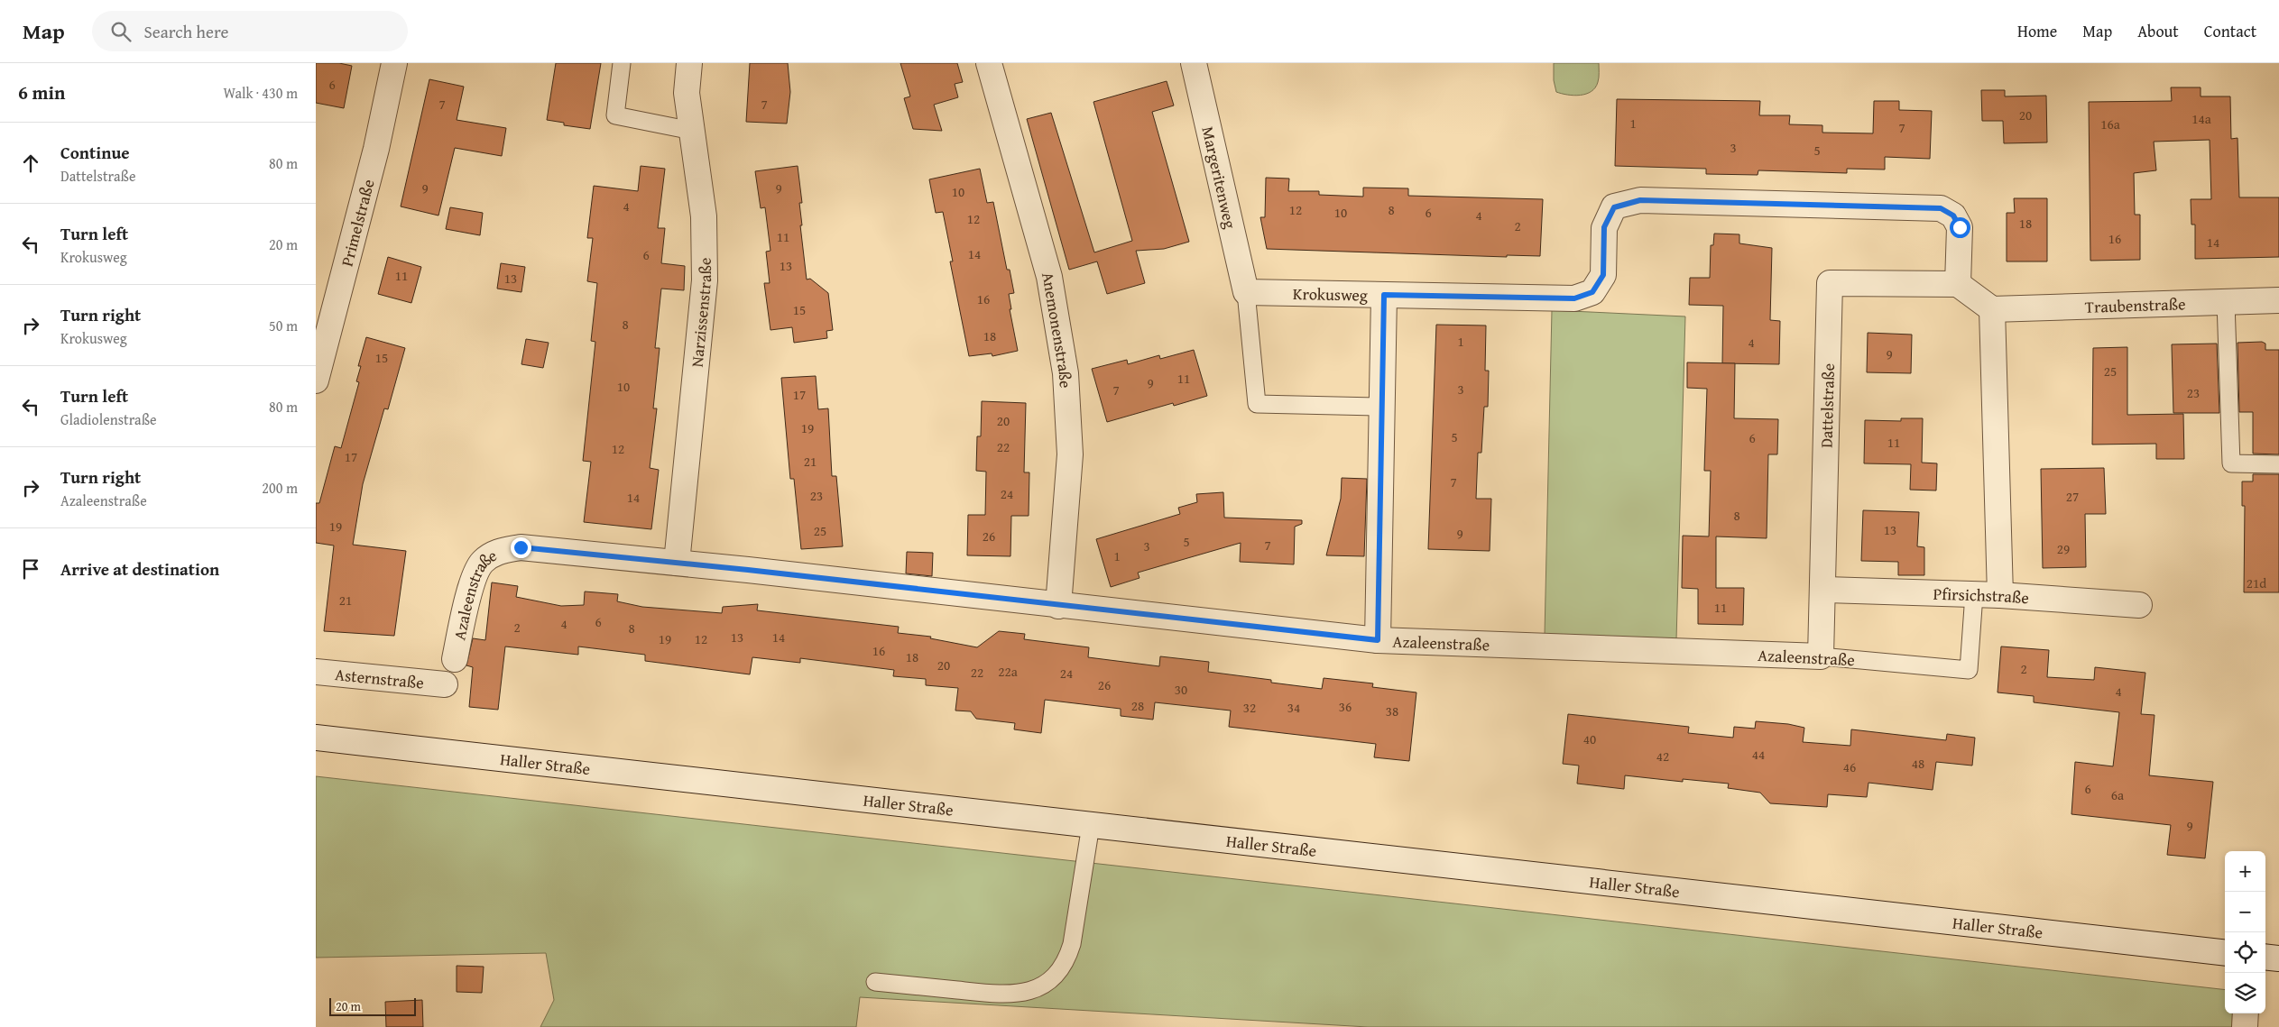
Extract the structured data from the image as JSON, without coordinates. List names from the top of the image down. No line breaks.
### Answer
{"streets":{"street":["Margeritenweg","Primelstraße","Krokusweg","Traubenstraße","Narzissenstraße","Anemonenstraße","Dattelstraße","Pfirsichstraße","Azaleenstraße","Asternstraße","Haller Straße"]},"crossings":[["Margeritenweg","Krokusweg"],["Krokusweg","Dattelstraße"],["Narzissenstraße","Azaleenstraße"],["Anemonenstraße","Azaleenstraße"],["Dattelstraße","Pfirsichstraße"],["Dattelstraße","Azaleenstraße"],["Pfirsichstraße","Azaleenstraße"]],"house_numbers":["6","7","7","20","14a","1","16a","7","3","5","9","9","10","4","12","8","10","6","4","12","18","2","11","16","14","14","6","13","11","13","16","15","8","18","1","4","9","15","25","11","9","10","3","7","23","17","20","19","5","6","11","22","12","17","21","7","24","23","27","14","8","19","13","25","9","26","5","7","3","29","1","21d","21","11","6","4","2","8","13","14","19","12","16","18","20","2","22a","22","24","26","30","4","28","36","32","34","38","40","44","42","48","46","6","6a","9"],"scale_bar":"20 m","page":{"header":"Map","search":"Search here","nav":["Home","Map","About","Contact"],"heading":["6 min","Walk · 430 m"],"list":[["Continue","Dattelstraße","80 m"],["Turn left","Krokusweg","20 m"],["Turn right","Krokusweg","50 m"],["Turn left","Gladiolenstraße","80 m"],["Turn right","Azaleenstraße","200 m"],"Arrive at destination"],"map_buttons":["+","−"],"scale":"20 m"}}
